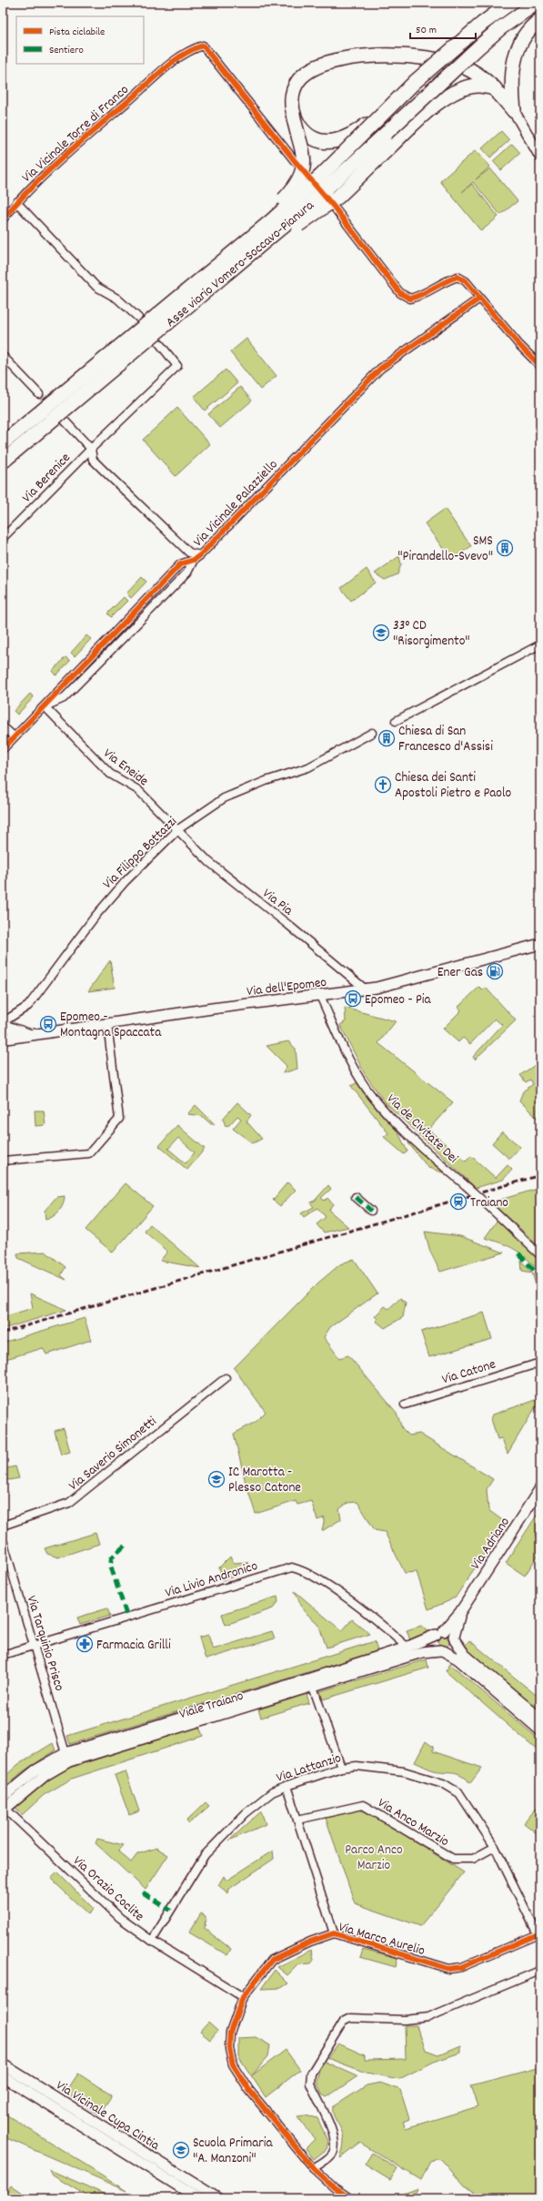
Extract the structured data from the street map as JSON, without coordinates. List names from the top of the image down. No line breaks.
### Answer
{"streets":{"highway":["Asse viario Vomero-Soccavo-Pianura"],"main road":["Via dell'Epomeo","Via Adriano","Viale Traiano","Via Vicinale Cupa Cintia"],"street":["Via Vicinale Torre di Franco","Via Berenice","Via Vicinale Palazziello","Via Eneide","Via Filippo Bottazzi","Via Pia","Via de Civitate Dei","Via Catone","Via Saverio Simonetti","Via Livio Andronico","Via Tarquinio Prisco","Via Lattanzio","Via Anco Marzio","Via Orazio Coclite","Via Marco Aurelio"]},"crossings":[["Via Vicinale Palazziello","Via Eneide"],["Via Eneide","Via Filippo Bottazzi"],["Via Eneide","Via Pia"],["Via Filippo Bottazzi","Via Pia"],["Via Filippo Bottazzi","Via dell'Epomeo"],["Via Pia","Via dell'Epomeo"],["Via dell'Epomeo","Via de Civitate Dei"],["Via Adriano","Viale Traiano"],["Via Livio Andronico","Via Tarquinio Prisco"],["Via Livio Andronico","Viale Traiano"],["Via Tarquinio Prisco","Viale Traiano"],["Viale Traiano","Via Orazio Coclite"],["Via Lattanzio","Via Anco Marzio"],["Via Lattanzio","Via Orazio Coclite"],["Via Lattanzio","Via Marco Aurelio"],["Via Orazio Coclite","Via Marco Aurelio"]],"parks":["Parco Anco Marzio"],"places":{"building":["SMS \"Pirandello-Svevo\"","Chiesa di San Francesco d'Assisi"],"school or university":["33° CD \"Risorgimento\"","IC Marotta - Plesso Catone","Scuola Primaria \"A. Manzoni\""],"church":["Chiesa dei Santi Apostoli Pietro e Paolo"],"fuel station":["Ener Gas"],"bus stop":["Epomeo - Pia","Epomeo - Montagna Spaccata"],"station":["Traiano"],"pharmacy":["Farmacia Grilli"]},"legend":["Pista ciclabile","Sentiero"],"scale_bar":"50 m"}
